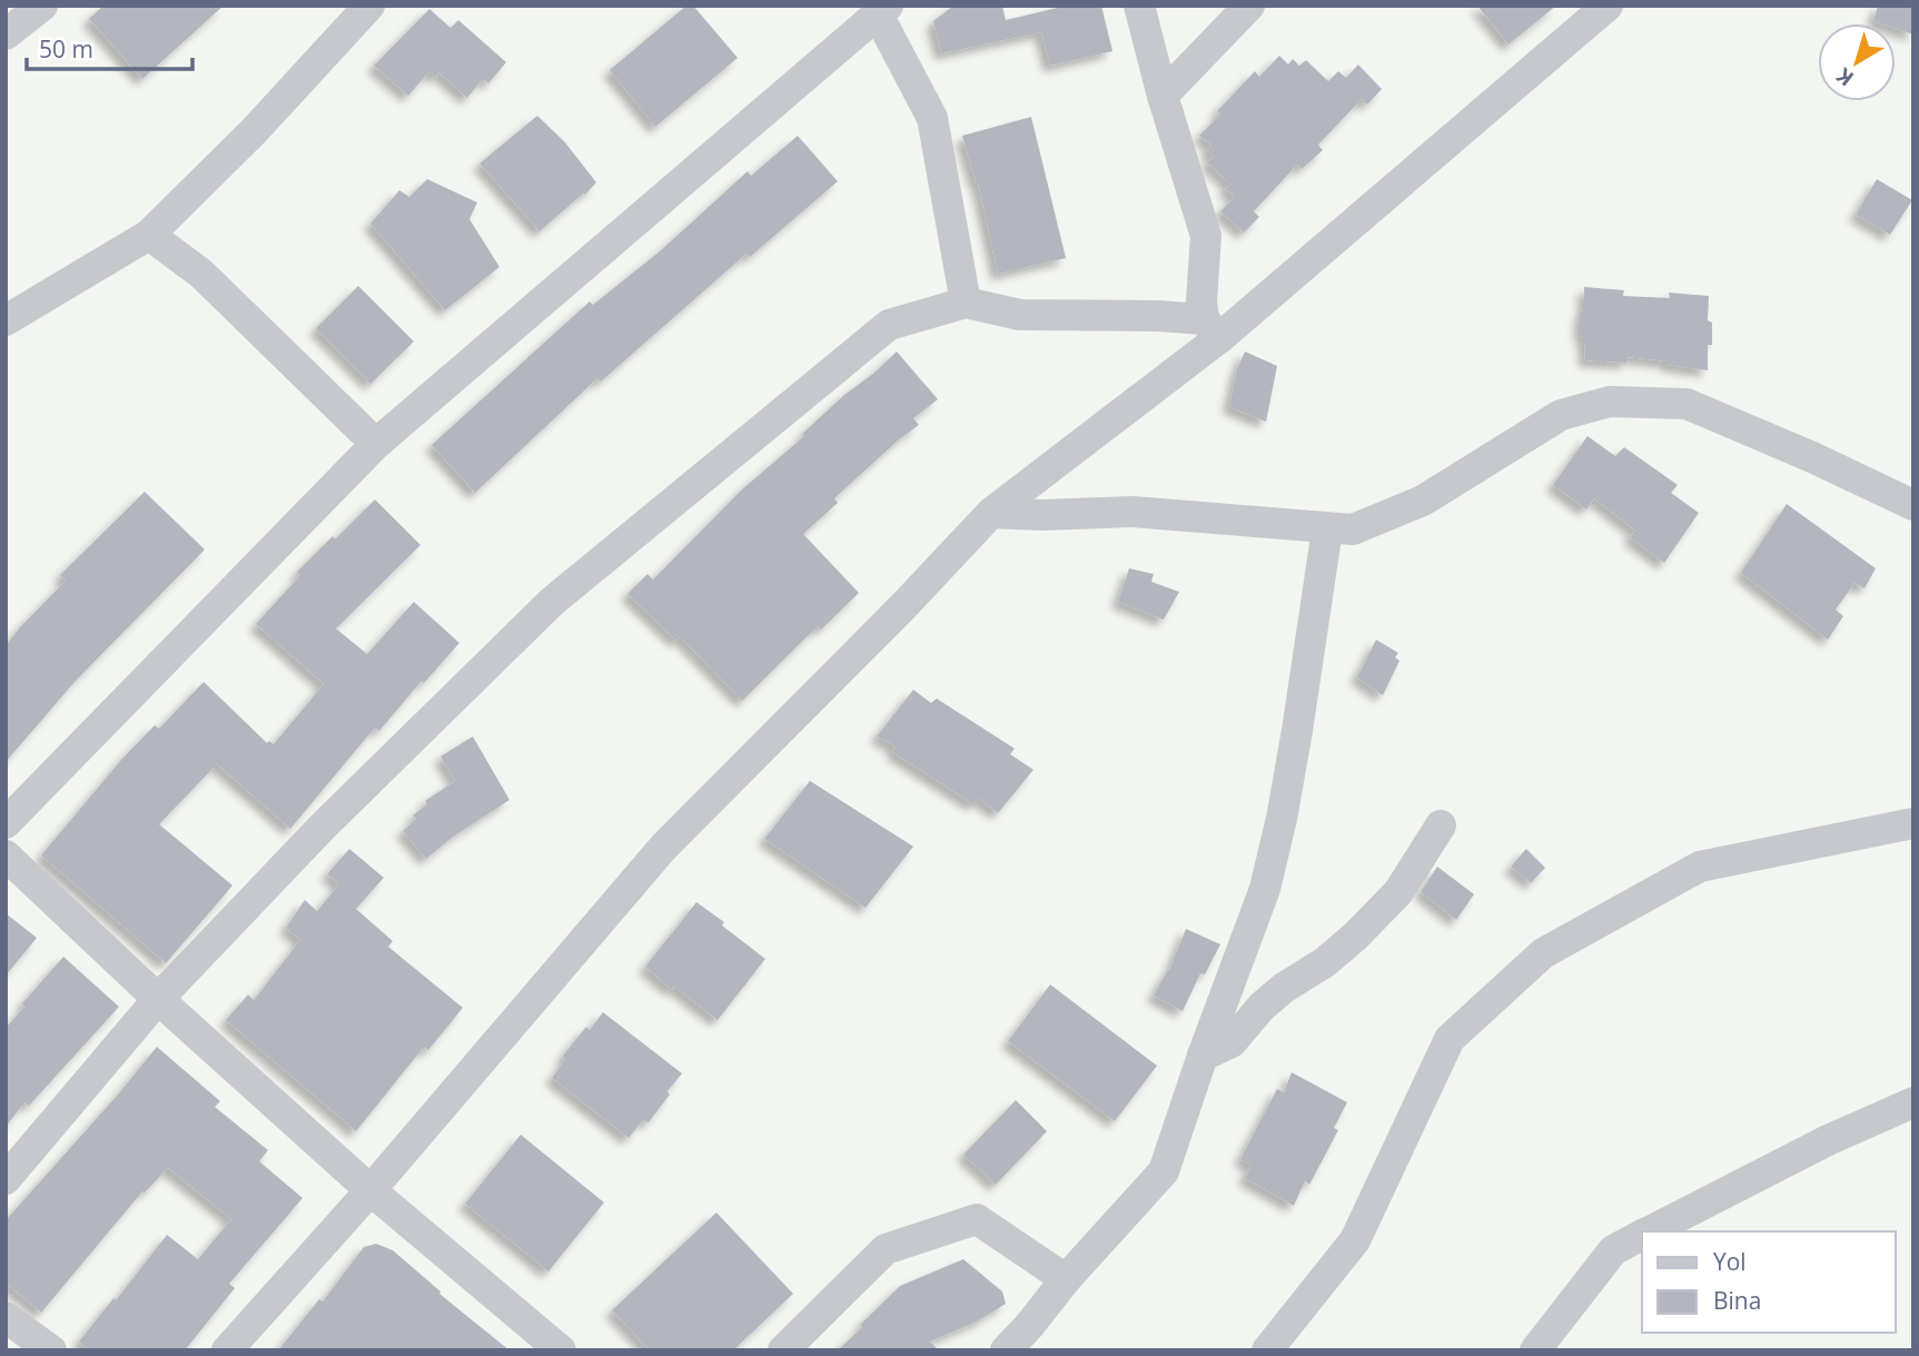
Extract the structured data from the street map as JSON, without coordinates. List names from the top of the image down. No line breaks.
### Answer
{"legend":["Yol","Bina"],"scale_bar":"50 m","north":"bottom left"}
